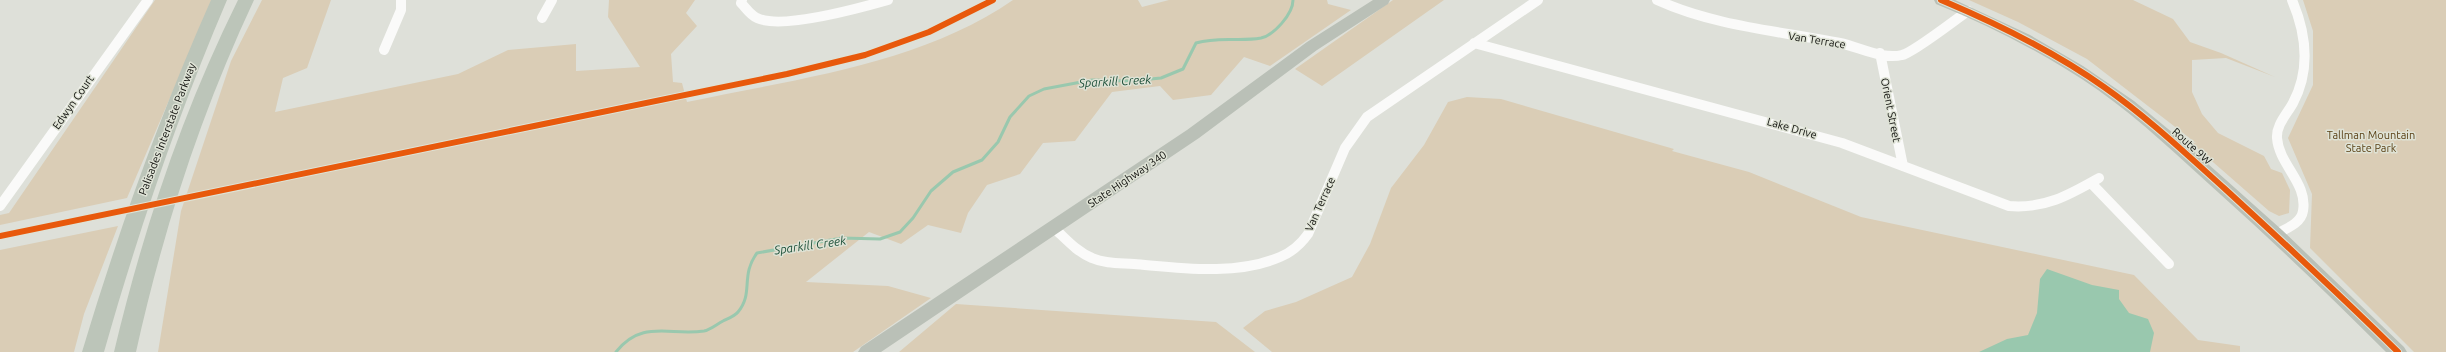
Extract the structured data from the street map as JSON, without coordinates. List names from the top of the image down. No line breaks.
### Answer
{"streets":{"highway":["Palisades Interstate Parkway"],"main road":["Route 9W","State Highway 340"],"street":["Van Terrace","Edwyn Court","Orient Street","Lake Drive"]},"crossings":[["Van Terrace","Orient Street"],["Van Terrace","Lake Drive"],["Van Terrace","Route 9W"],["Van Terrace","State Highway 340"],["Orient Street","Lake Drive"]],"water":["Sparkill Creek"],"parks":["Tallman Mountain State Park"]}
